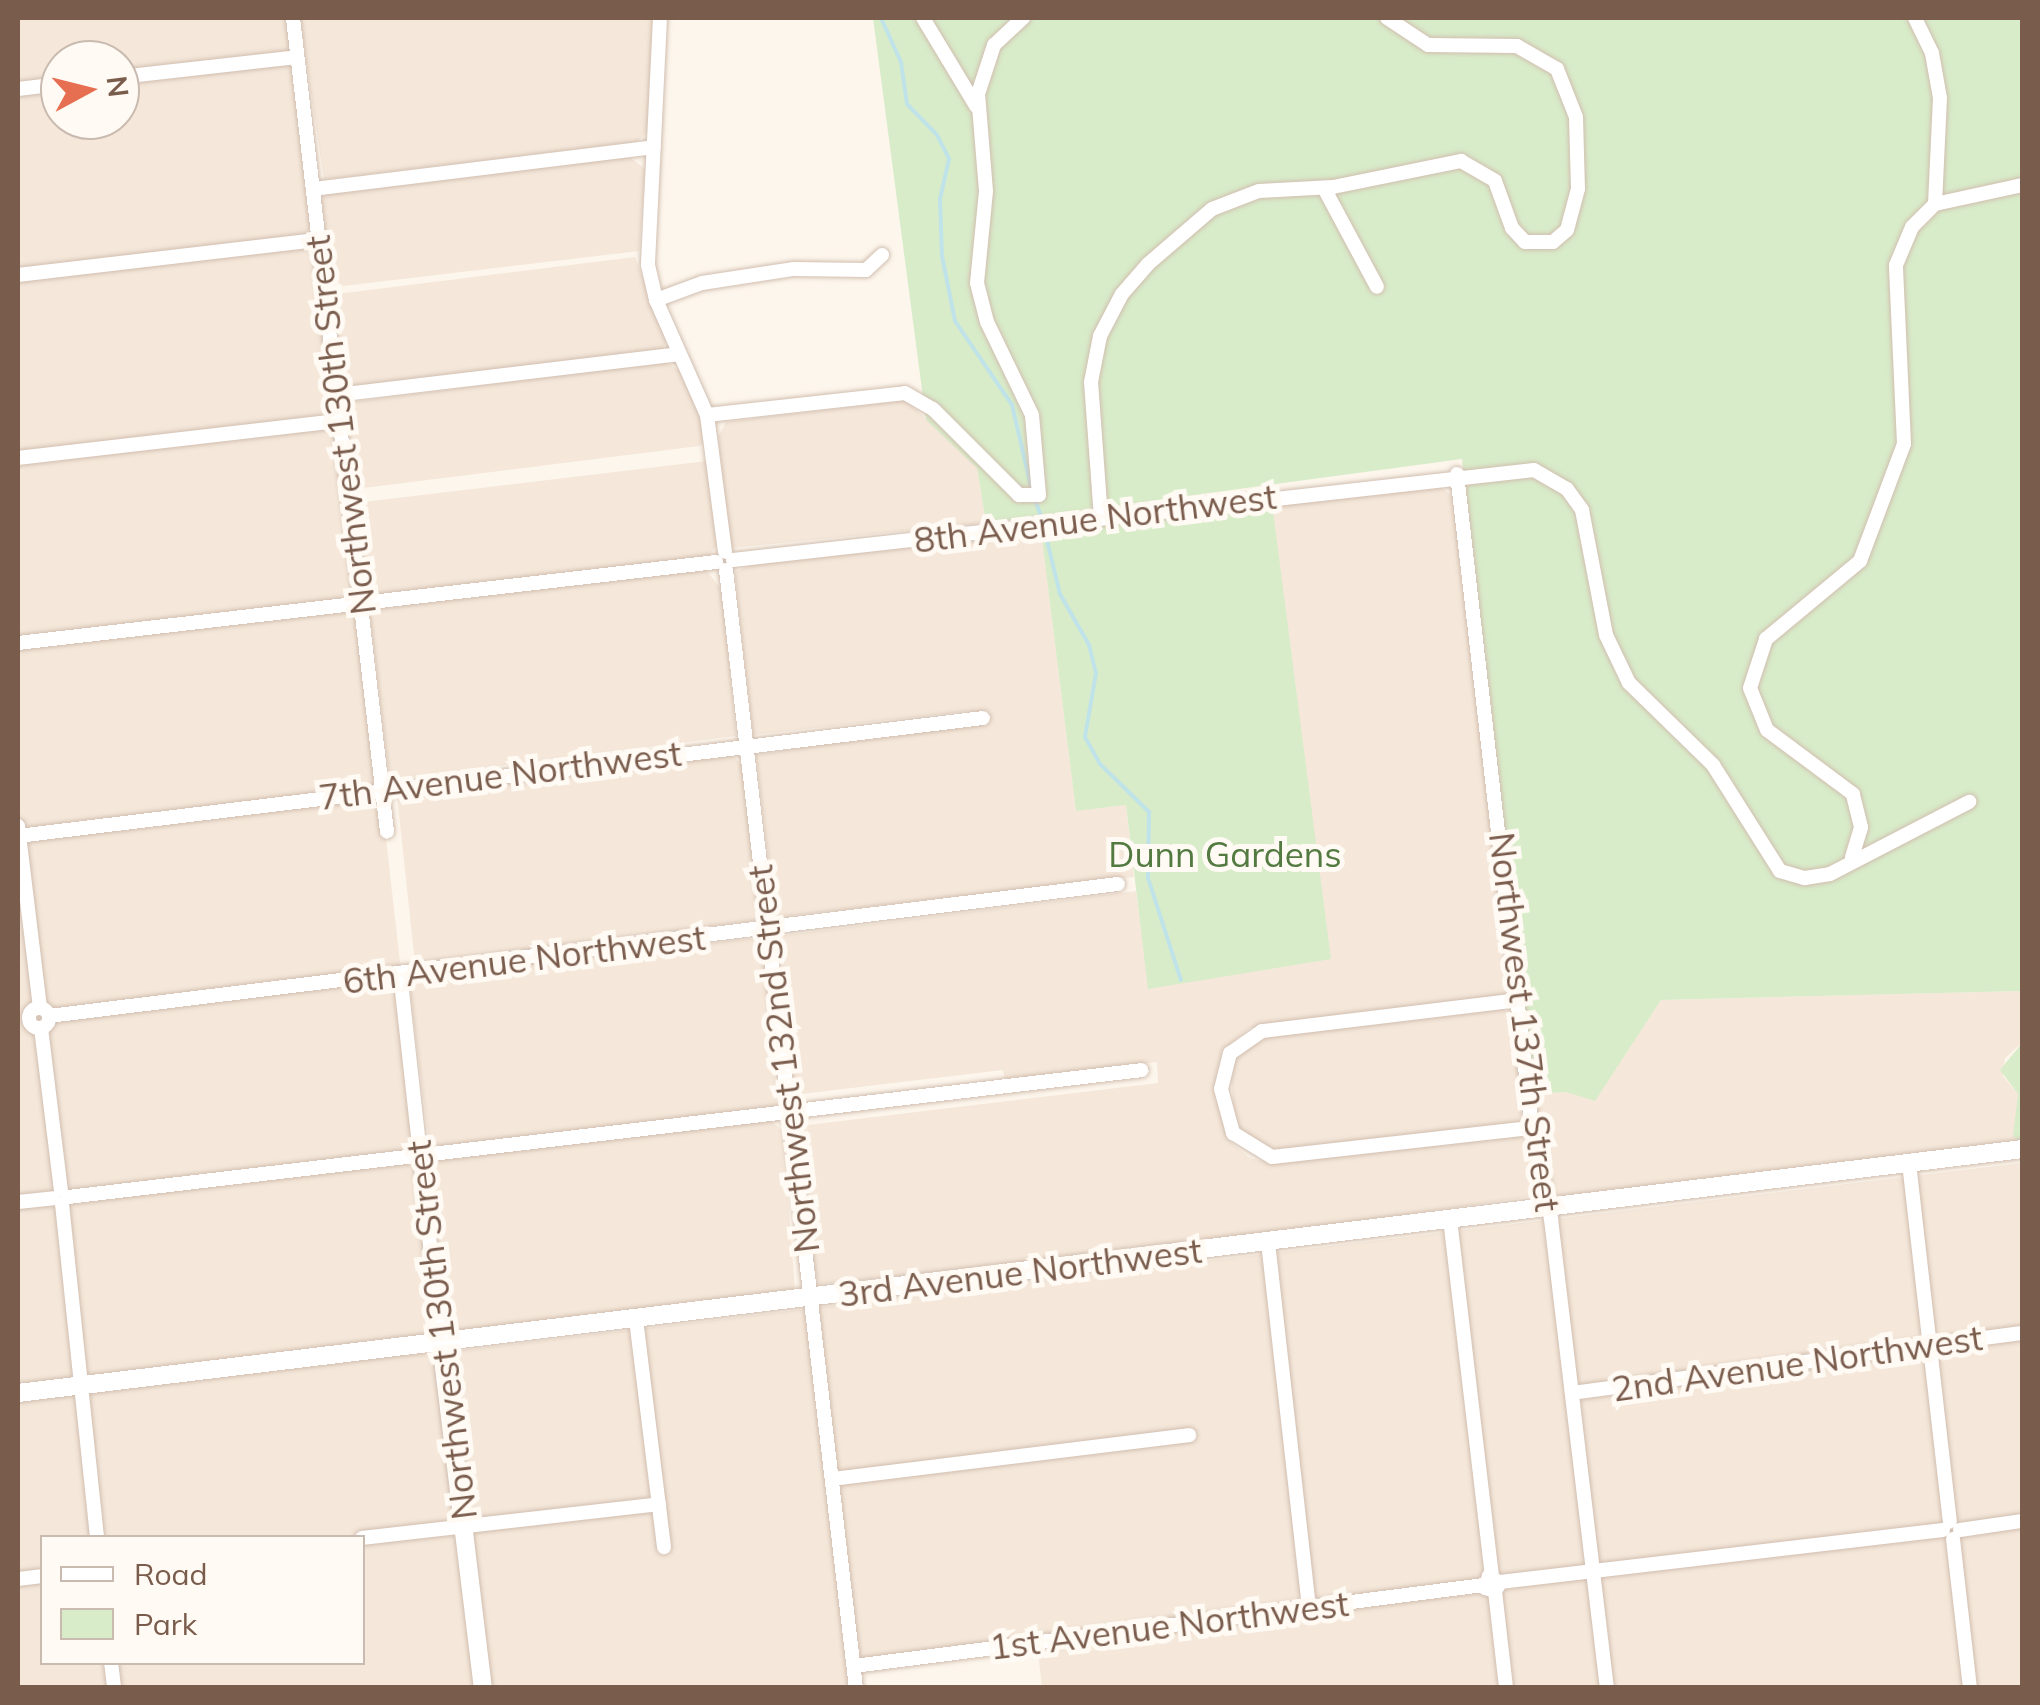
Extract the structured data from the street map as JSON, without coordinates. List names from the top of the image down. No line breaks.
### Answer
{"streets":{"street":["Northwest 130th Street","8th Avenue Northwest","7th Avenue Northwest","6th Avenue Northwest","Northwest 137th Street","Northwest 132nd Street","3rd Avenue Northwest","2nd Avenue Northwest","1st Avenue Northwest"]},"crossings":[["Northwest 130th Street","8th Avenue Northwest"],["Northwest 130th Street","7th Avenue Northwest"],["Northwest 130th Street","6th Avenue Northwest"],["Northwest 130th Street","3rd Avenue Northwest"],["8th Avenue Northwest","Northwest 137th Street"],["8th Avenue Northwest","Northwest 132nd Street"],["7th Avenue Northwest","Northwest 132nd Street"],["6th Avenue Northwest","Northwest 132nd Street"],["Northwest 137th Street","3rd Avenue Northwest"],["Northwest 137th Street","2nd Avenue Northwest"],["Northwest 137th Street","1st Avenue Northwest"],["Northwest 132nd Street","3rd Avenue Northwest"],["Northwest 132nd Street","1st Avenue Northwest"]],"parks":["Dunn Gardens"],"legend":["Road","Park"],"north":"right"}
